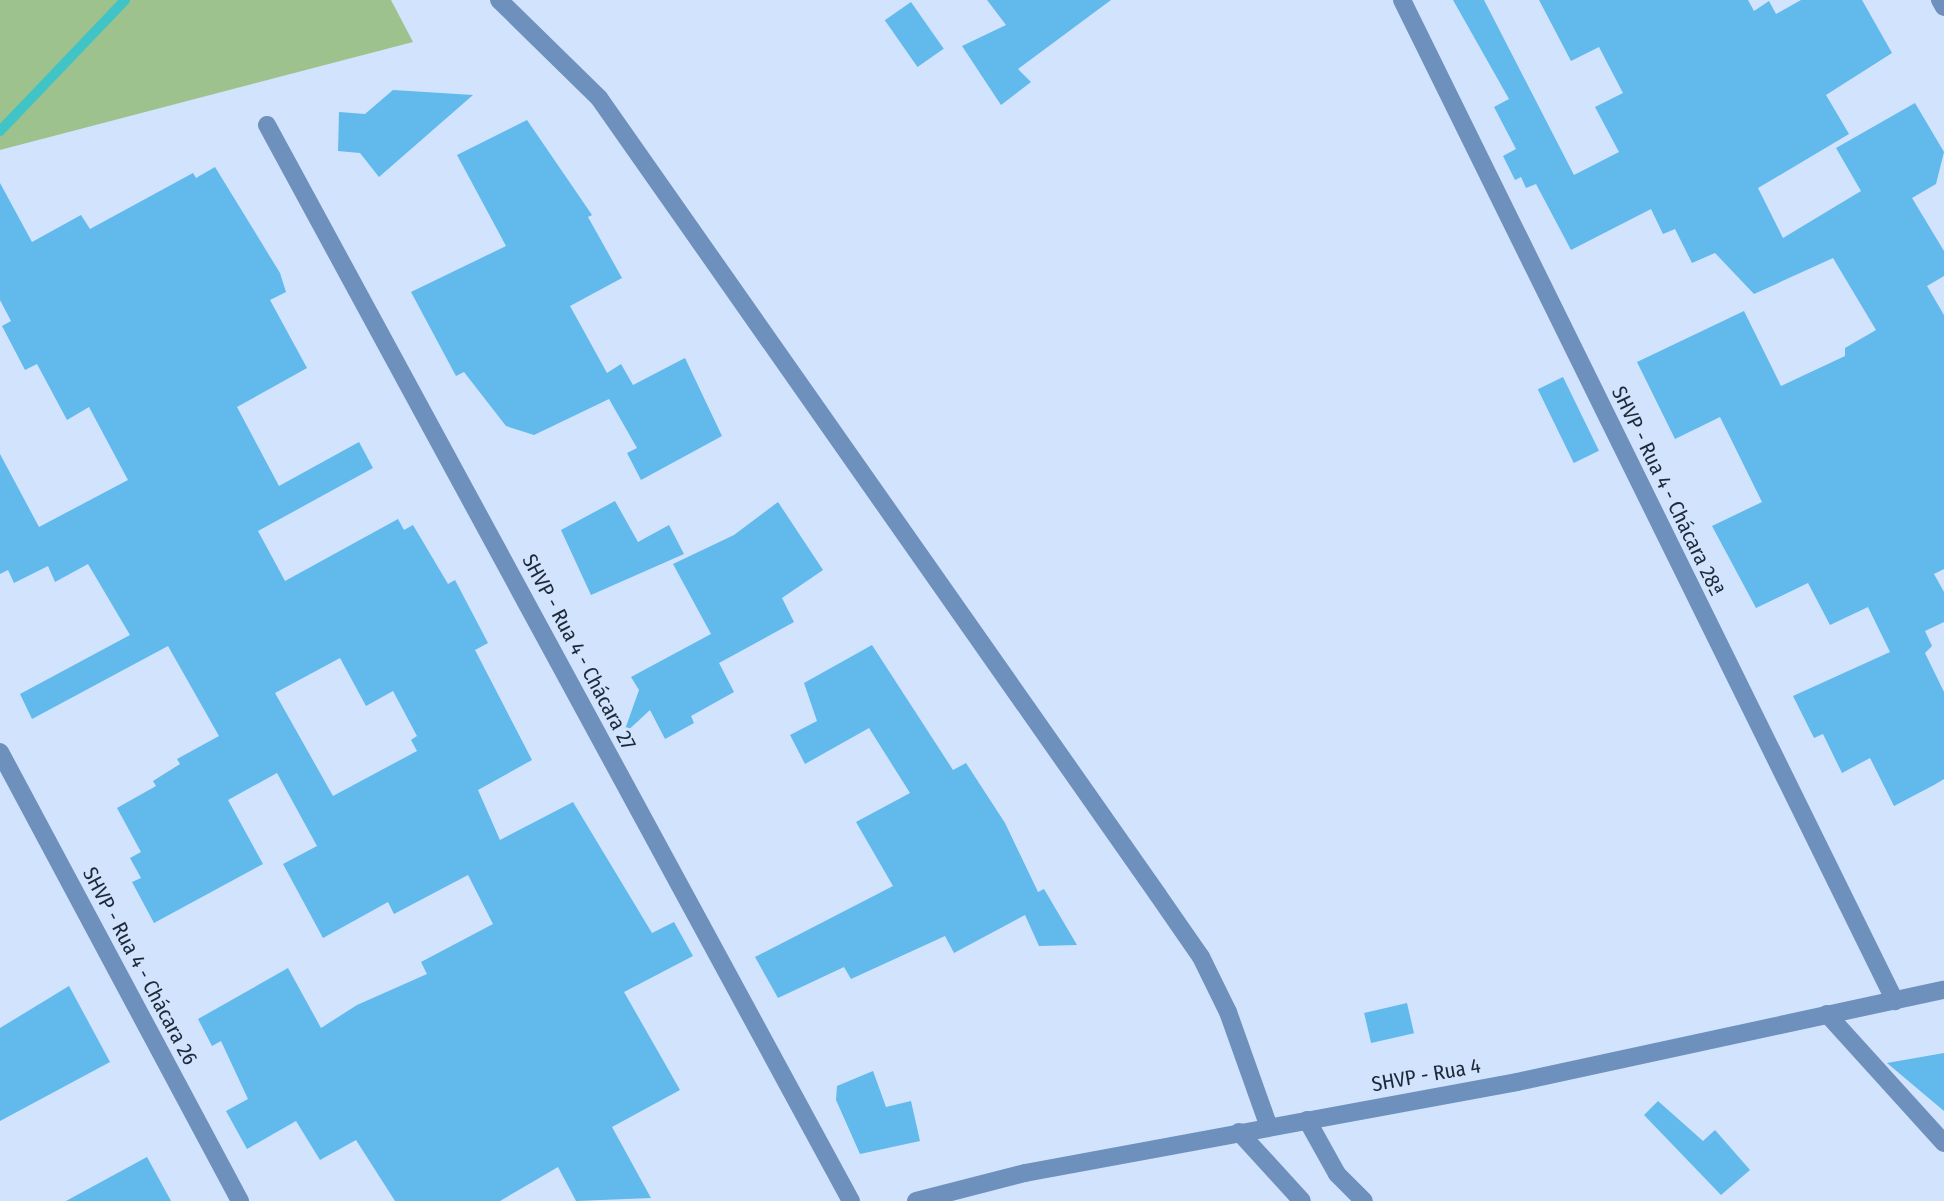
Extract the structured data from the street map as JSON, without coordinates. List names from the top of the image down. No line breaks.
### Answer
{"streets":{"street":["SHVP - Rua 4 - Chácara 28ª","SHVP - Rua 4 - Chácara 27","SHVP - Rua 4 - Chácara 26","SHVP - Rua 4"]},"crossings":[["SHVP - Rua 4 - Chácara 28ª","SHVP - Rua 4"]]}
